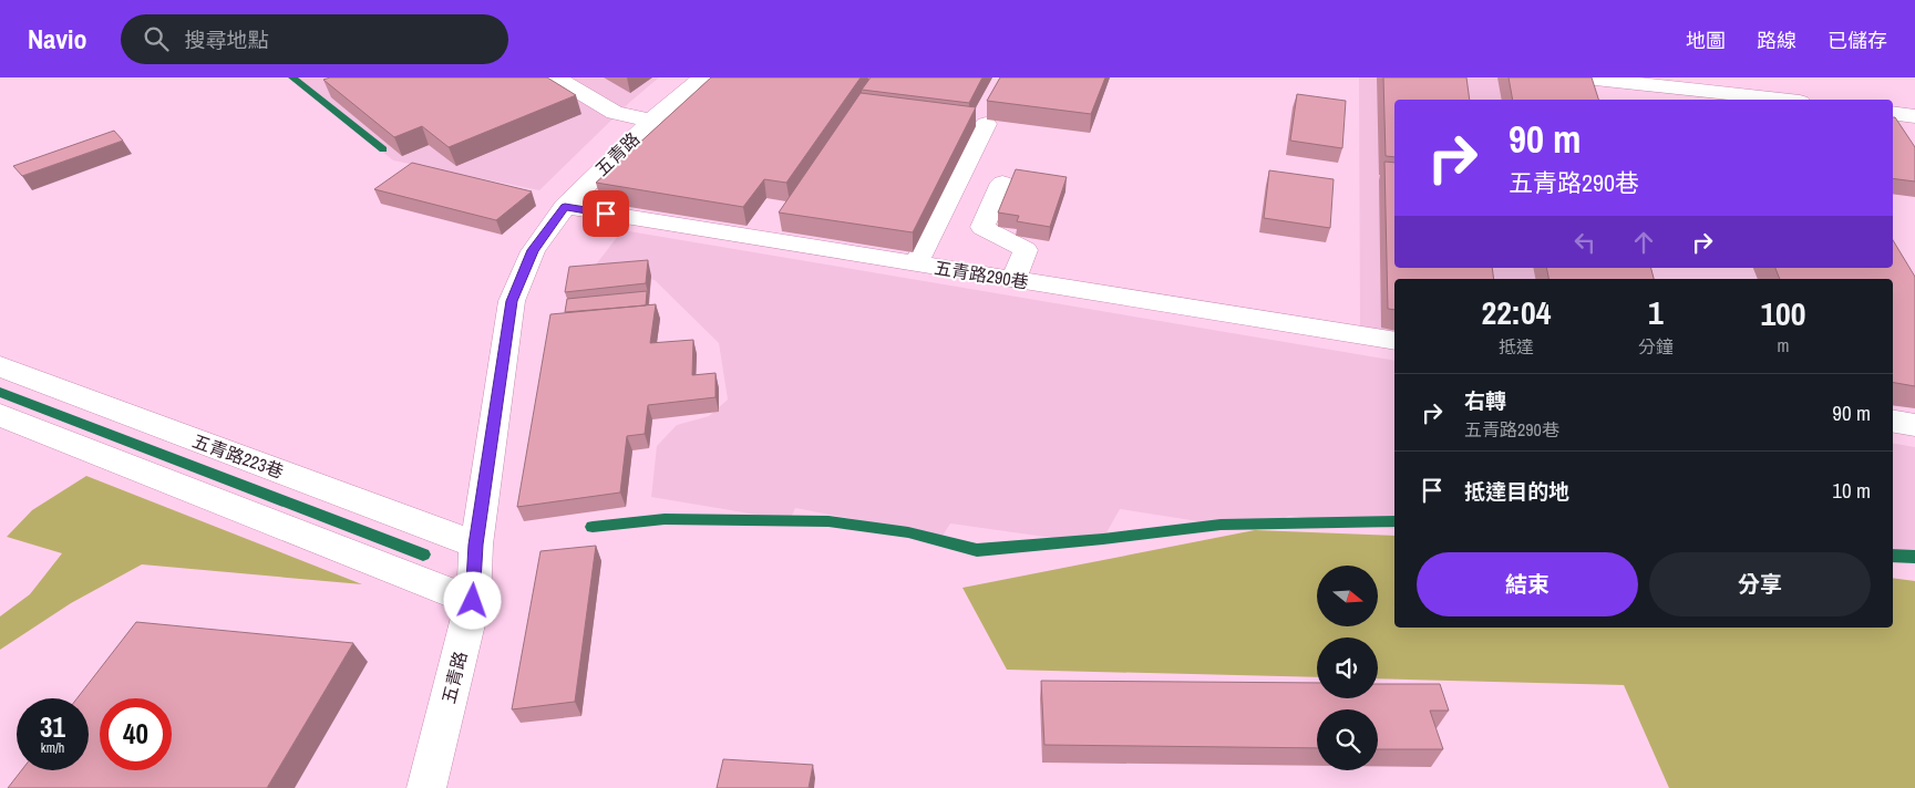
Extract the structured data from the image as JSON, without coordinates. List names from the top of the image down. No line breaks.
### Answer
{"streets":{"street":["五青路","五青路290巷","五青路223巷"]},"crossings":[["五青路","五青路290巷"],["五青路","五青路223巷"]],"north":"right","page":{"header":"Navio","search":"搜尋地點","nav":["地圖","路線","已儲存"],"turn":["90 m","五青路290巷"],"eta":["22:04","抵達","1","分鐘","100","m"],"list":[{"name":"右轉","note":"五青路290巷","value":"90 m"},{"name":"抵達目的地","value":"10 m"}],"buttons":["結束","分享"],"speed":"31 km/h","limit":"40"}}
